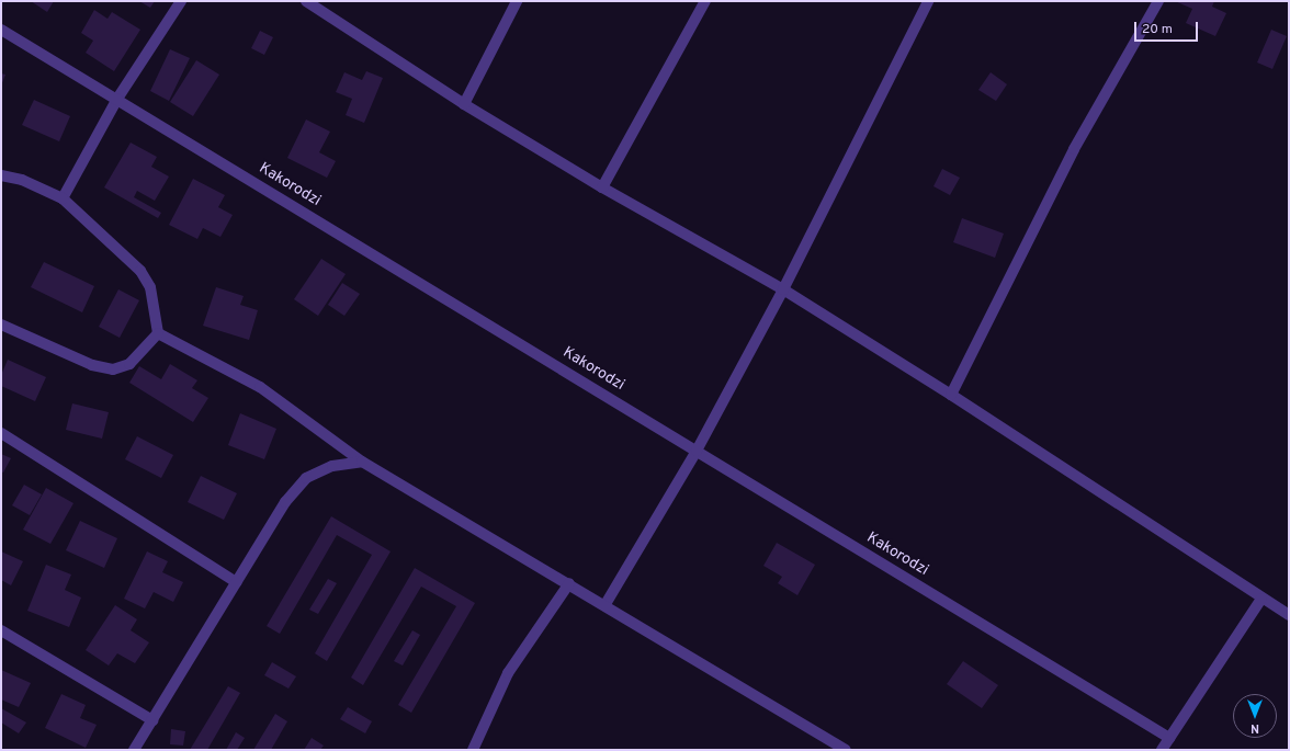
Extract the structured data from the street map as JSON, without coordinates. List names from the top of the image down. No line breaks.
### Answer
{"streets":{"street":["Kakorodzi"]},"scale_bar":"20 m","north":"bottom"}
